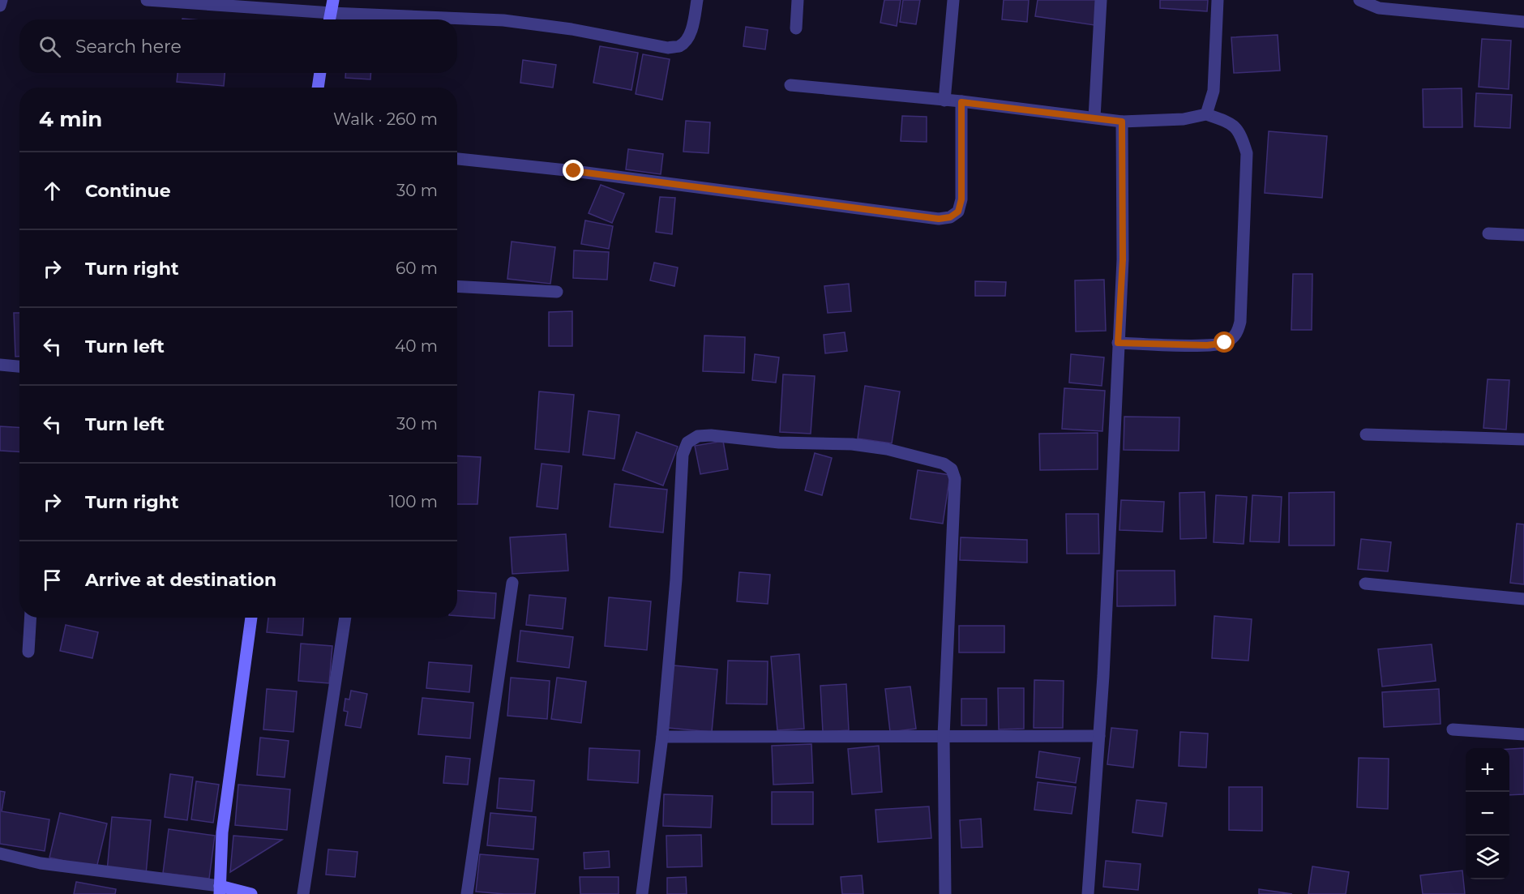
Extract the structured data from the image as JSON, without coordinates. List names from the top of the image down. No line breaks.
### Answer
{"page":{"search":"Search here","heading":["4 min","Walk · 260 m"],"list":[["Continue","30 m"],["Turn right","60 m"],["Turn left","40 m"],["Turn left","30 m"],["Turn right","100 m"],"Arrive at destination"],"map_buttons":["+","−"]}}
